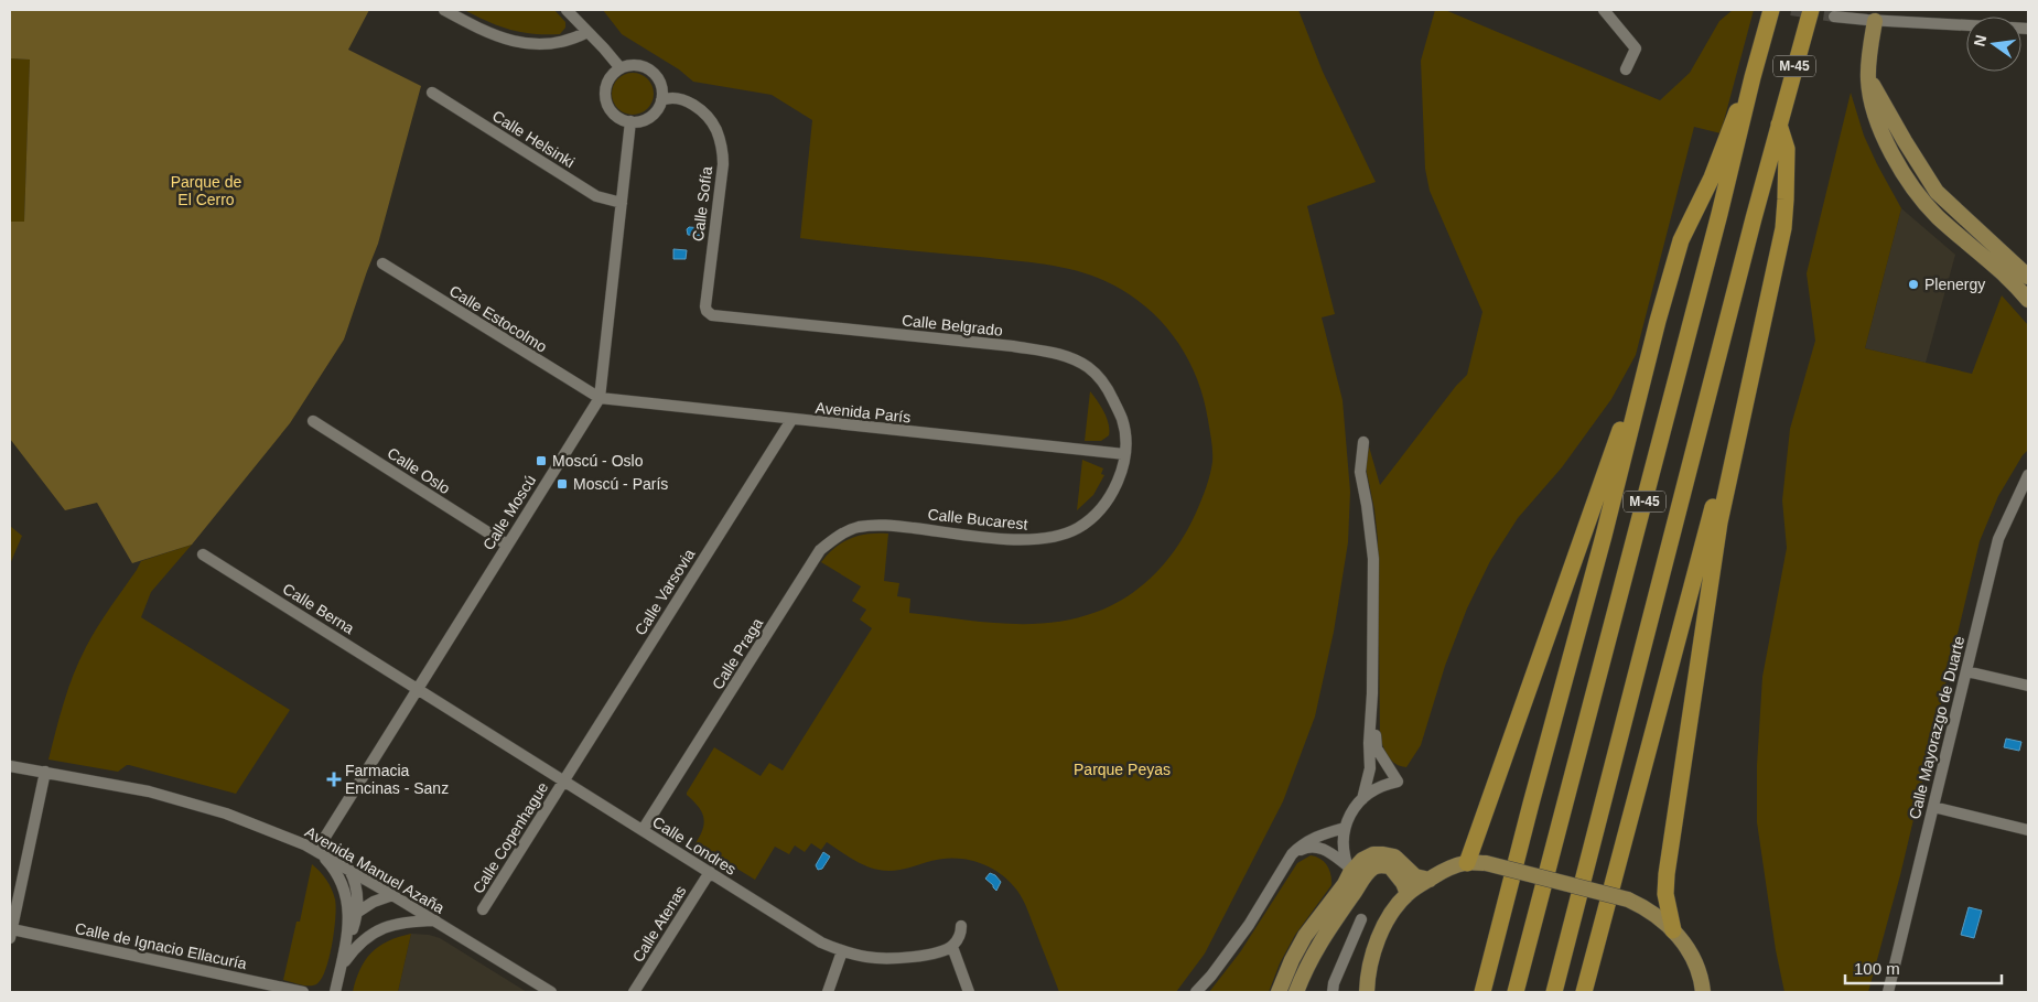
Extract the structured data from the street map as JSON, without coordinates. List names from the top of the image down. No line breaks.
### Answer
{"streets":{"highway":["M-45"],"street":["Calle Helsinki","Calle Sofía","Calle Estocolmo","Calle Belgrado","Avenida París","Calle Oslo","Calle Moscú","Calle Bucarest","Calle Varsovia","Calle Berna","Calle Praga","Calle Mayorazgo de Duarte","Calle Copenhague","Calle Londres","Avenida Manuel Azaña","Calle Atenas","Calle de Ignacio Ellacuría"]},"crossings":[["Calle Helsinki","Calle Moscú"],["Calle Sofía","Calle Belgrado"],["Calle Sofía","Calle Moscú"],["Calle Estocolmo","Avenida París"],["Calle Estocolmo","Calle Moscú"],["Calle Belgrado","Avenida París"],["Calle Belgrado","Calle Bucarest"],["Avenida París","Calle Moscú"],["Avenida París","Calle Bucarest"],["Avenida París","Calle Varsovia"],["Calle Oslo","Calle Moscú"],["Calle Moscú","Calle Berna"],["Calle Moscú","Calle Londres"],["Calle Moscú","Avenida Manuel Azaña"],["Calle Bucarest","Calle Praga"],["Calle Varsovia","Calle Copenhague"],["Calle Varsovia","Calle Londres"],["Calle Berna","Calle Londres"],["Calle Praga","Calle Londres"],["Calle Copenhague","Calle Londres"],["Calle Londres","Calle Atenas"]],"parks":["Parque de El Cerro","Parque Peyas"],"places":{"other":["Plenergy"],"transit":["Moscú - Oslo","Moscú - París"],"health":["Farmacia Encinas - Sanz"]},"scale_bar":"100 m","north":"left"}
